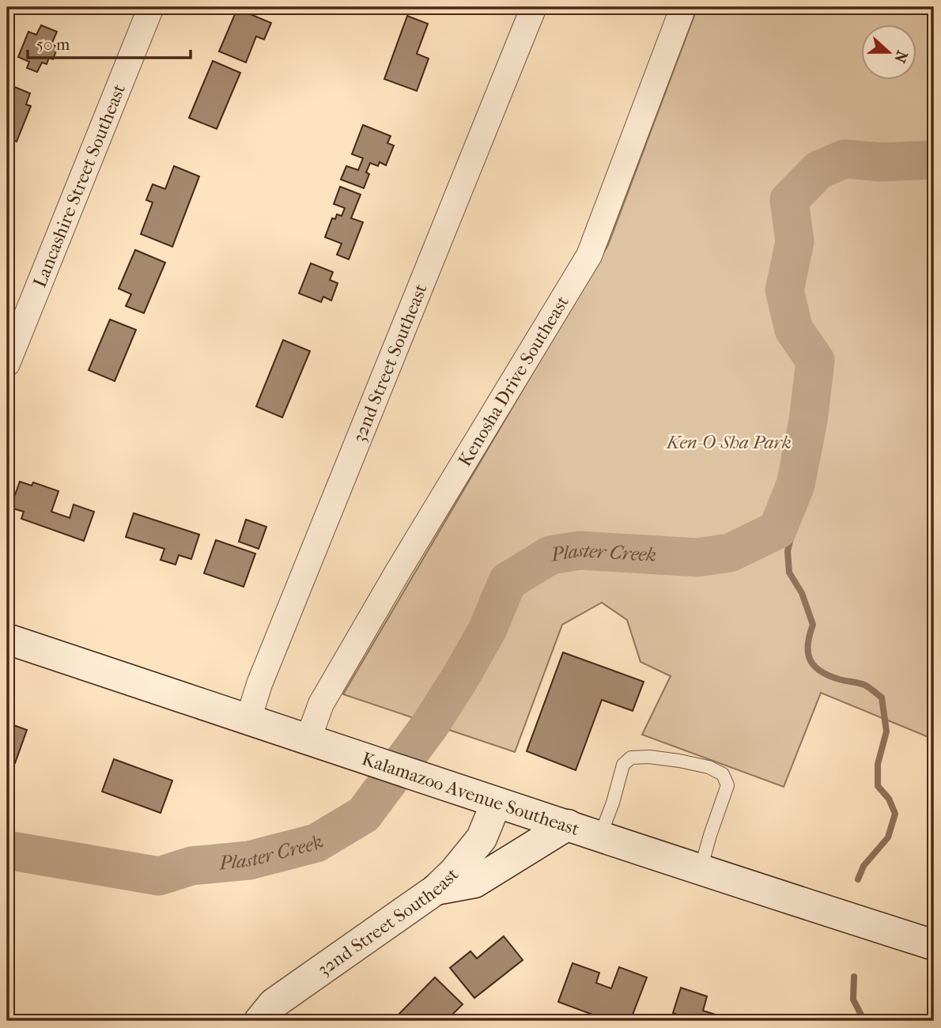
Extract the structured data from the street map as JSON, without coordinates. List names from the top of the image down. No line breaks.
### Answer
{"streets":{"main road":["32nd Street Southeast","Kalamazoo Avenue Southeast"],"street":["Lancashire Street Southeast","Kenosha Drive Southeast"]},"crossings":[["32nd Street Southeast","Kalamazoo Avenue Southeast"],["Kenosha Drive Southeast","Kalamazoo Avenue Southeast"]],"water":["Plaster Creek"],"parks":["Ken-O-Sha Park"],"scale_bar":"50 m","north":"right"}
